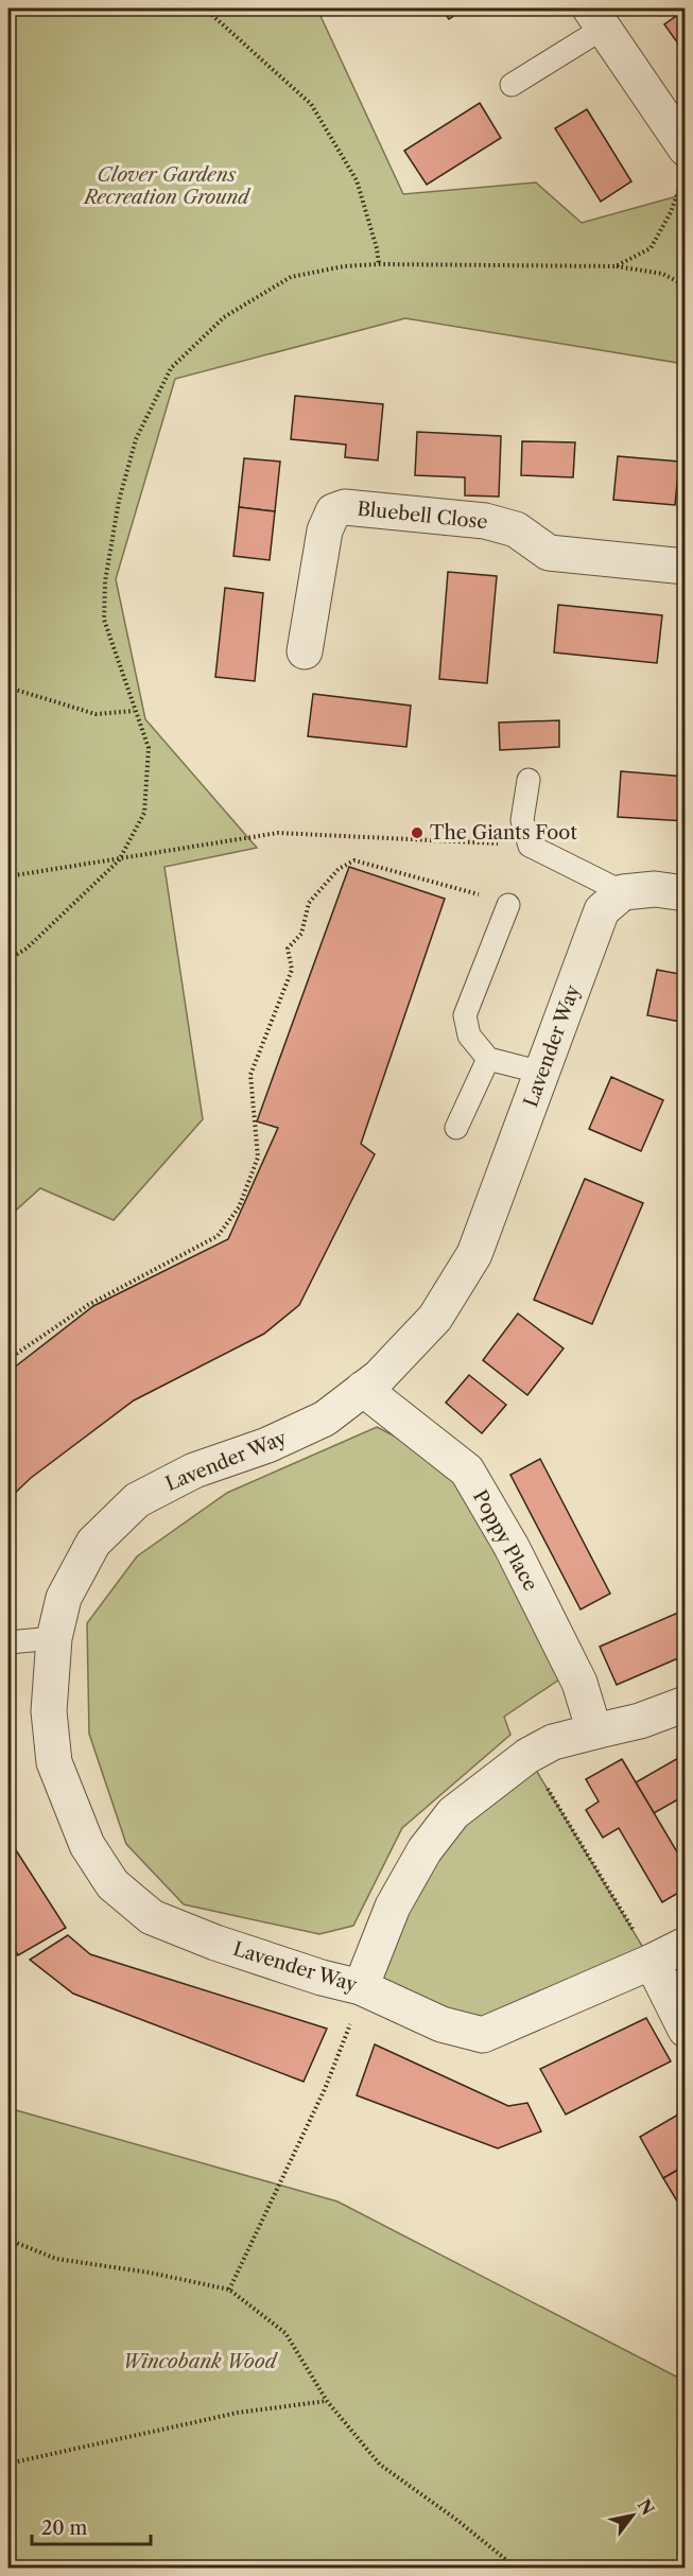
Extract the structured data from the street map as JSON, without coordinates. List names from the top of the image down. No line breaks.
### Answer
{"streets":{"street":["Bluebell Close","Lavender Way","Poppy Place"]},"crossings":[["Lavender Way","Poppy Place"]],"parks":["Clover Gardens Recreation Ground","Wincobank Wood"],"places":["The Giants Foot"],"scale_bar":"20 m","north":"top right"}
